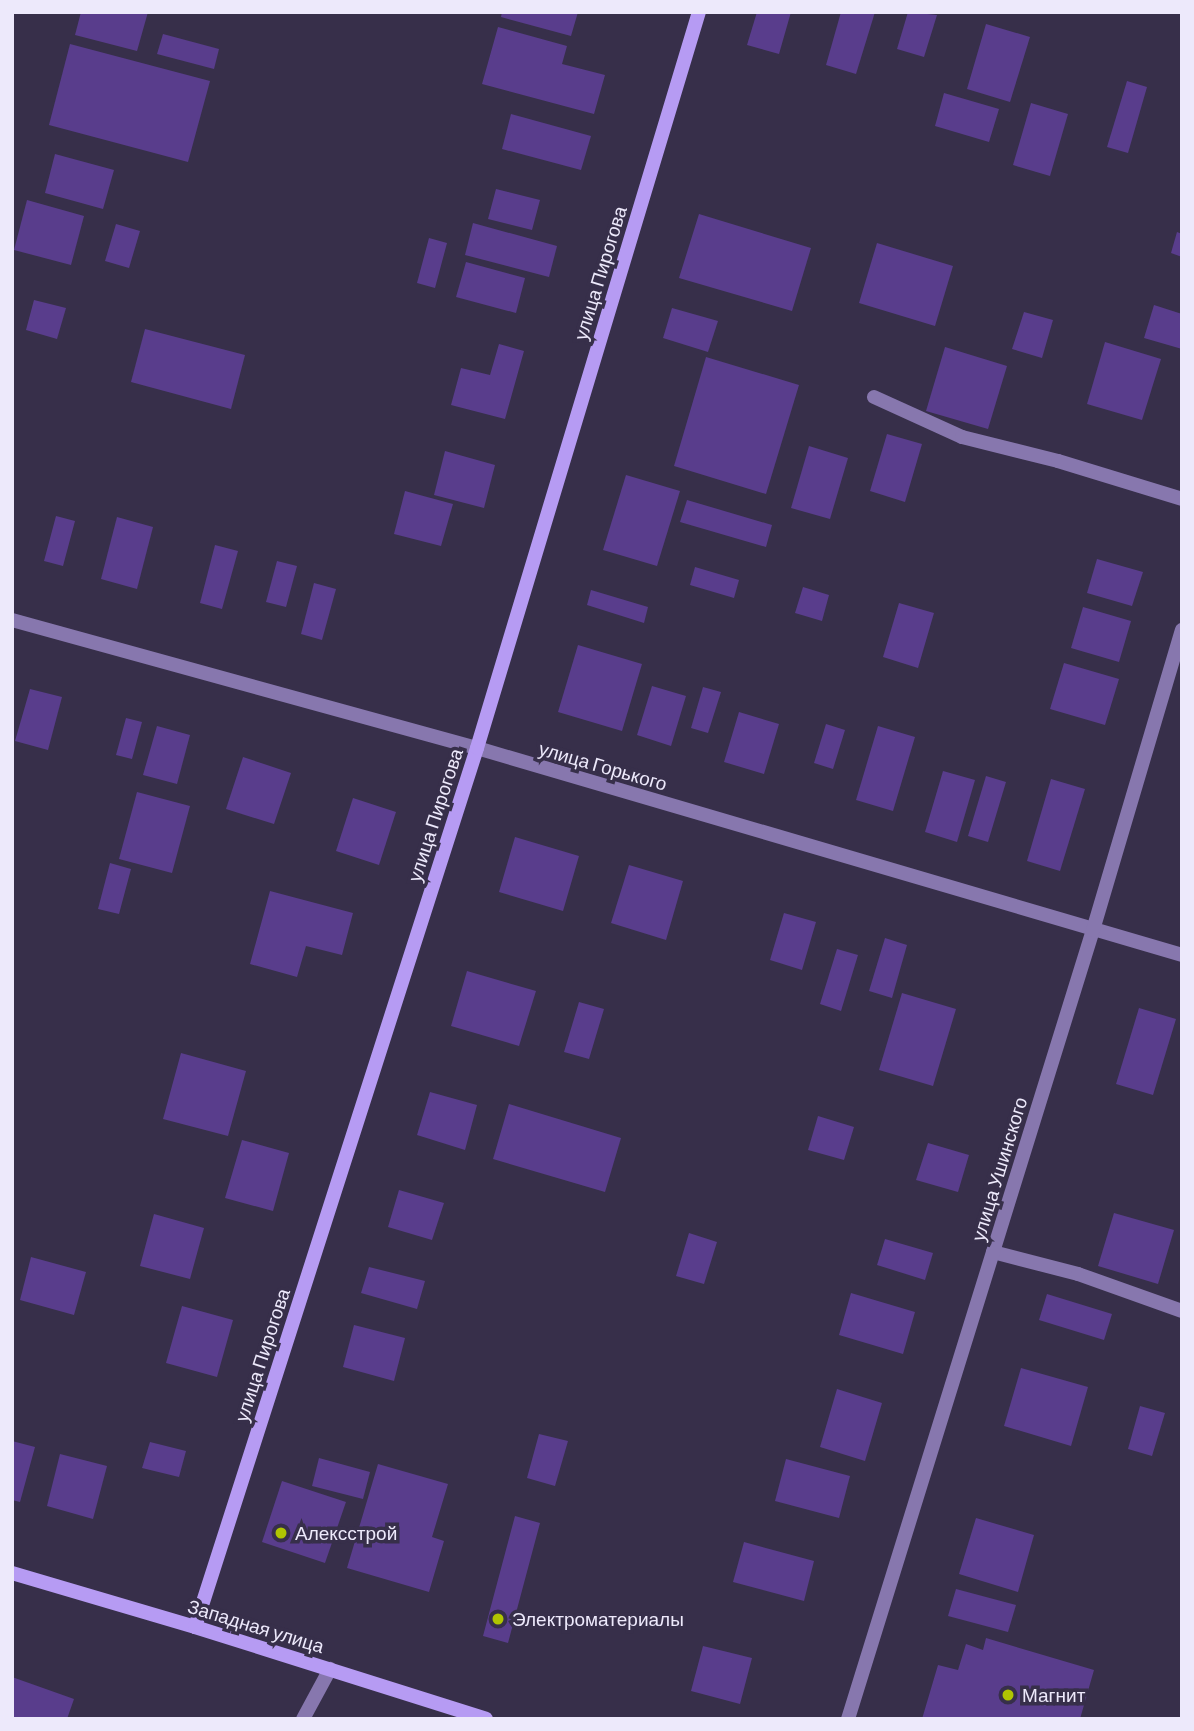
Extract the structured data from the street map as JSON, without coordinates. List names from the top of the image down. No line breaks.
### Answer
{"streets":{"street":["улица Пирогова","улица Горького","улица Ушинского","Западная улица"]},"crossings":[["улица Пирогова","улица Горького"],["улица Пирогова","Западная улица"],["улица Горького","улица Ушинского"]],"places":["Алексстрой","Электроматериалы","Магнит"]}
